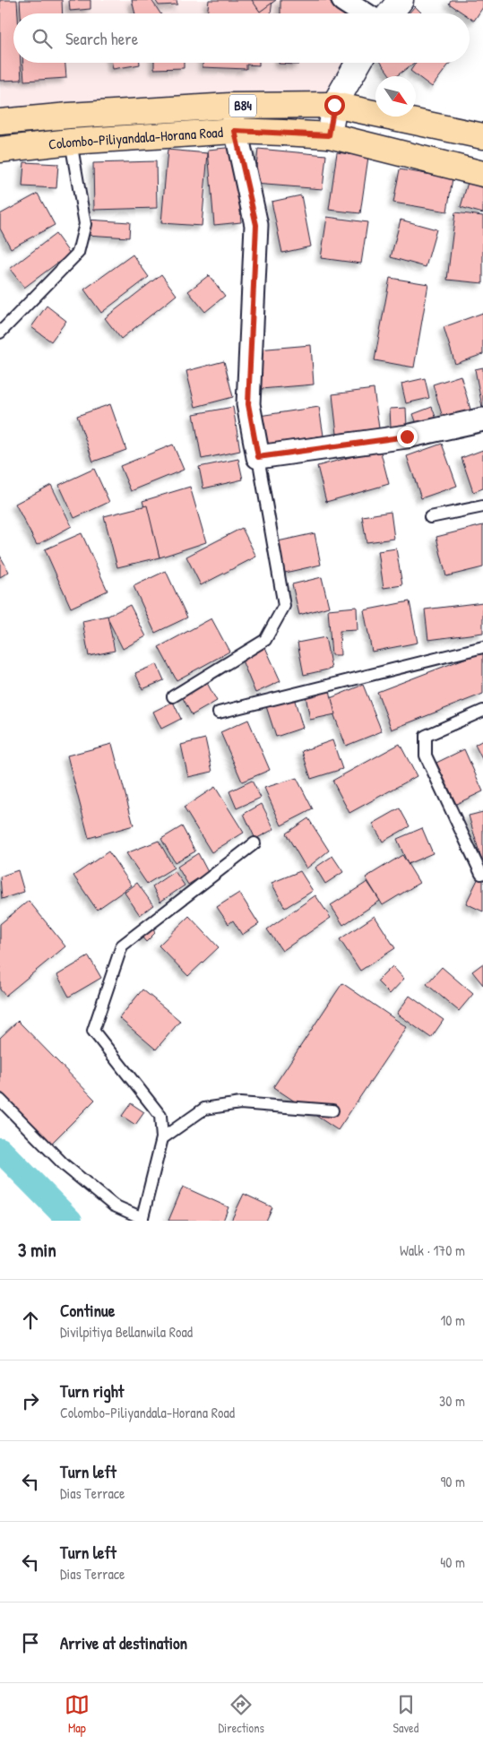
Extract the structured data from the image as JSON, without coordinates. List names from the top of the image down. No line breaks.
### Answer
{"streets":{"main road":["B84","Colombo-Piliyandala-Horana Road"]},"north":"bottom right","page":{"search":"Search here","heading":["3 min","Walk · 170 m"],"list":[["Continue","Divilpitiya Bellanwila Road","10 m"],["Turn right","Colombo-Piliyandala-Horana Road","30 m"],["Turn left","Dias Terrace","90 m"],["Turn left","Dias Terrace","40 m"],"Arrive at destination"],"nav":["Map","Directions","Saved"]}}
